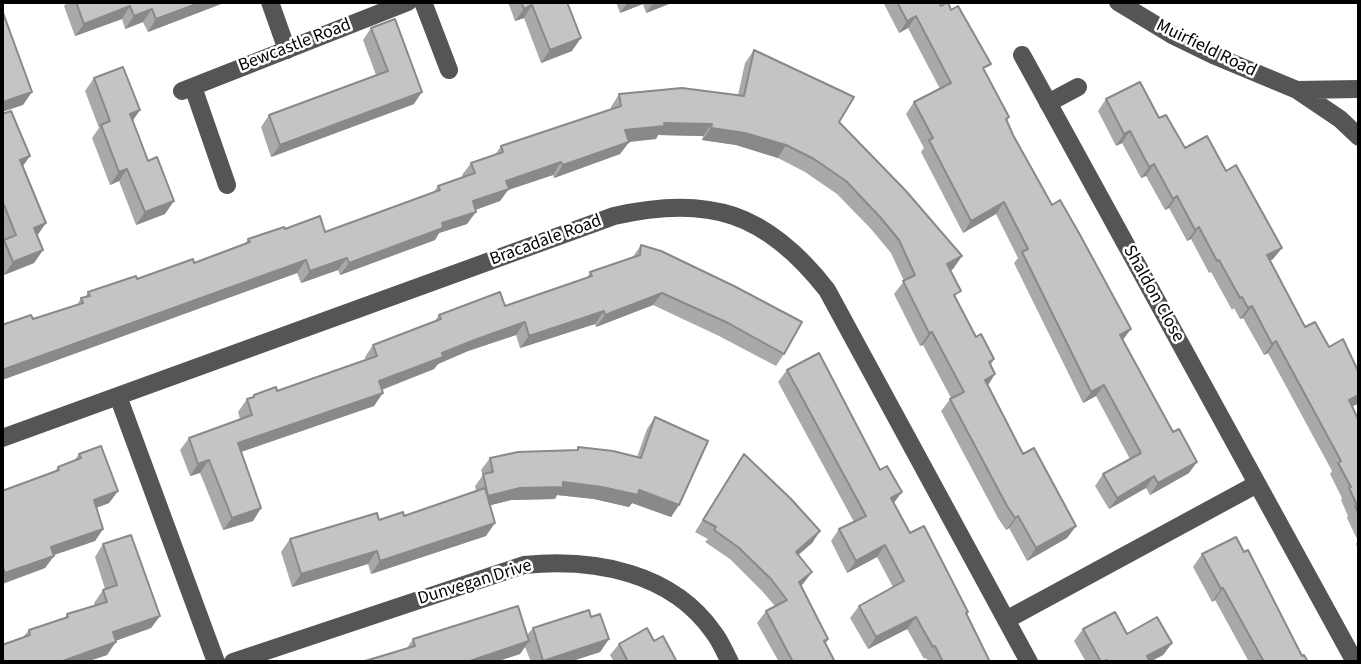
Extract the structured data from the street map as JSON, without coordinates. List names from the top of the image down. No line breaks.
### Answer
{"streets":{"street":["Bewcastle Road","Muirfield Road","Bracadale Road","Shaldon Close","Dunvegan Drive"]}}
